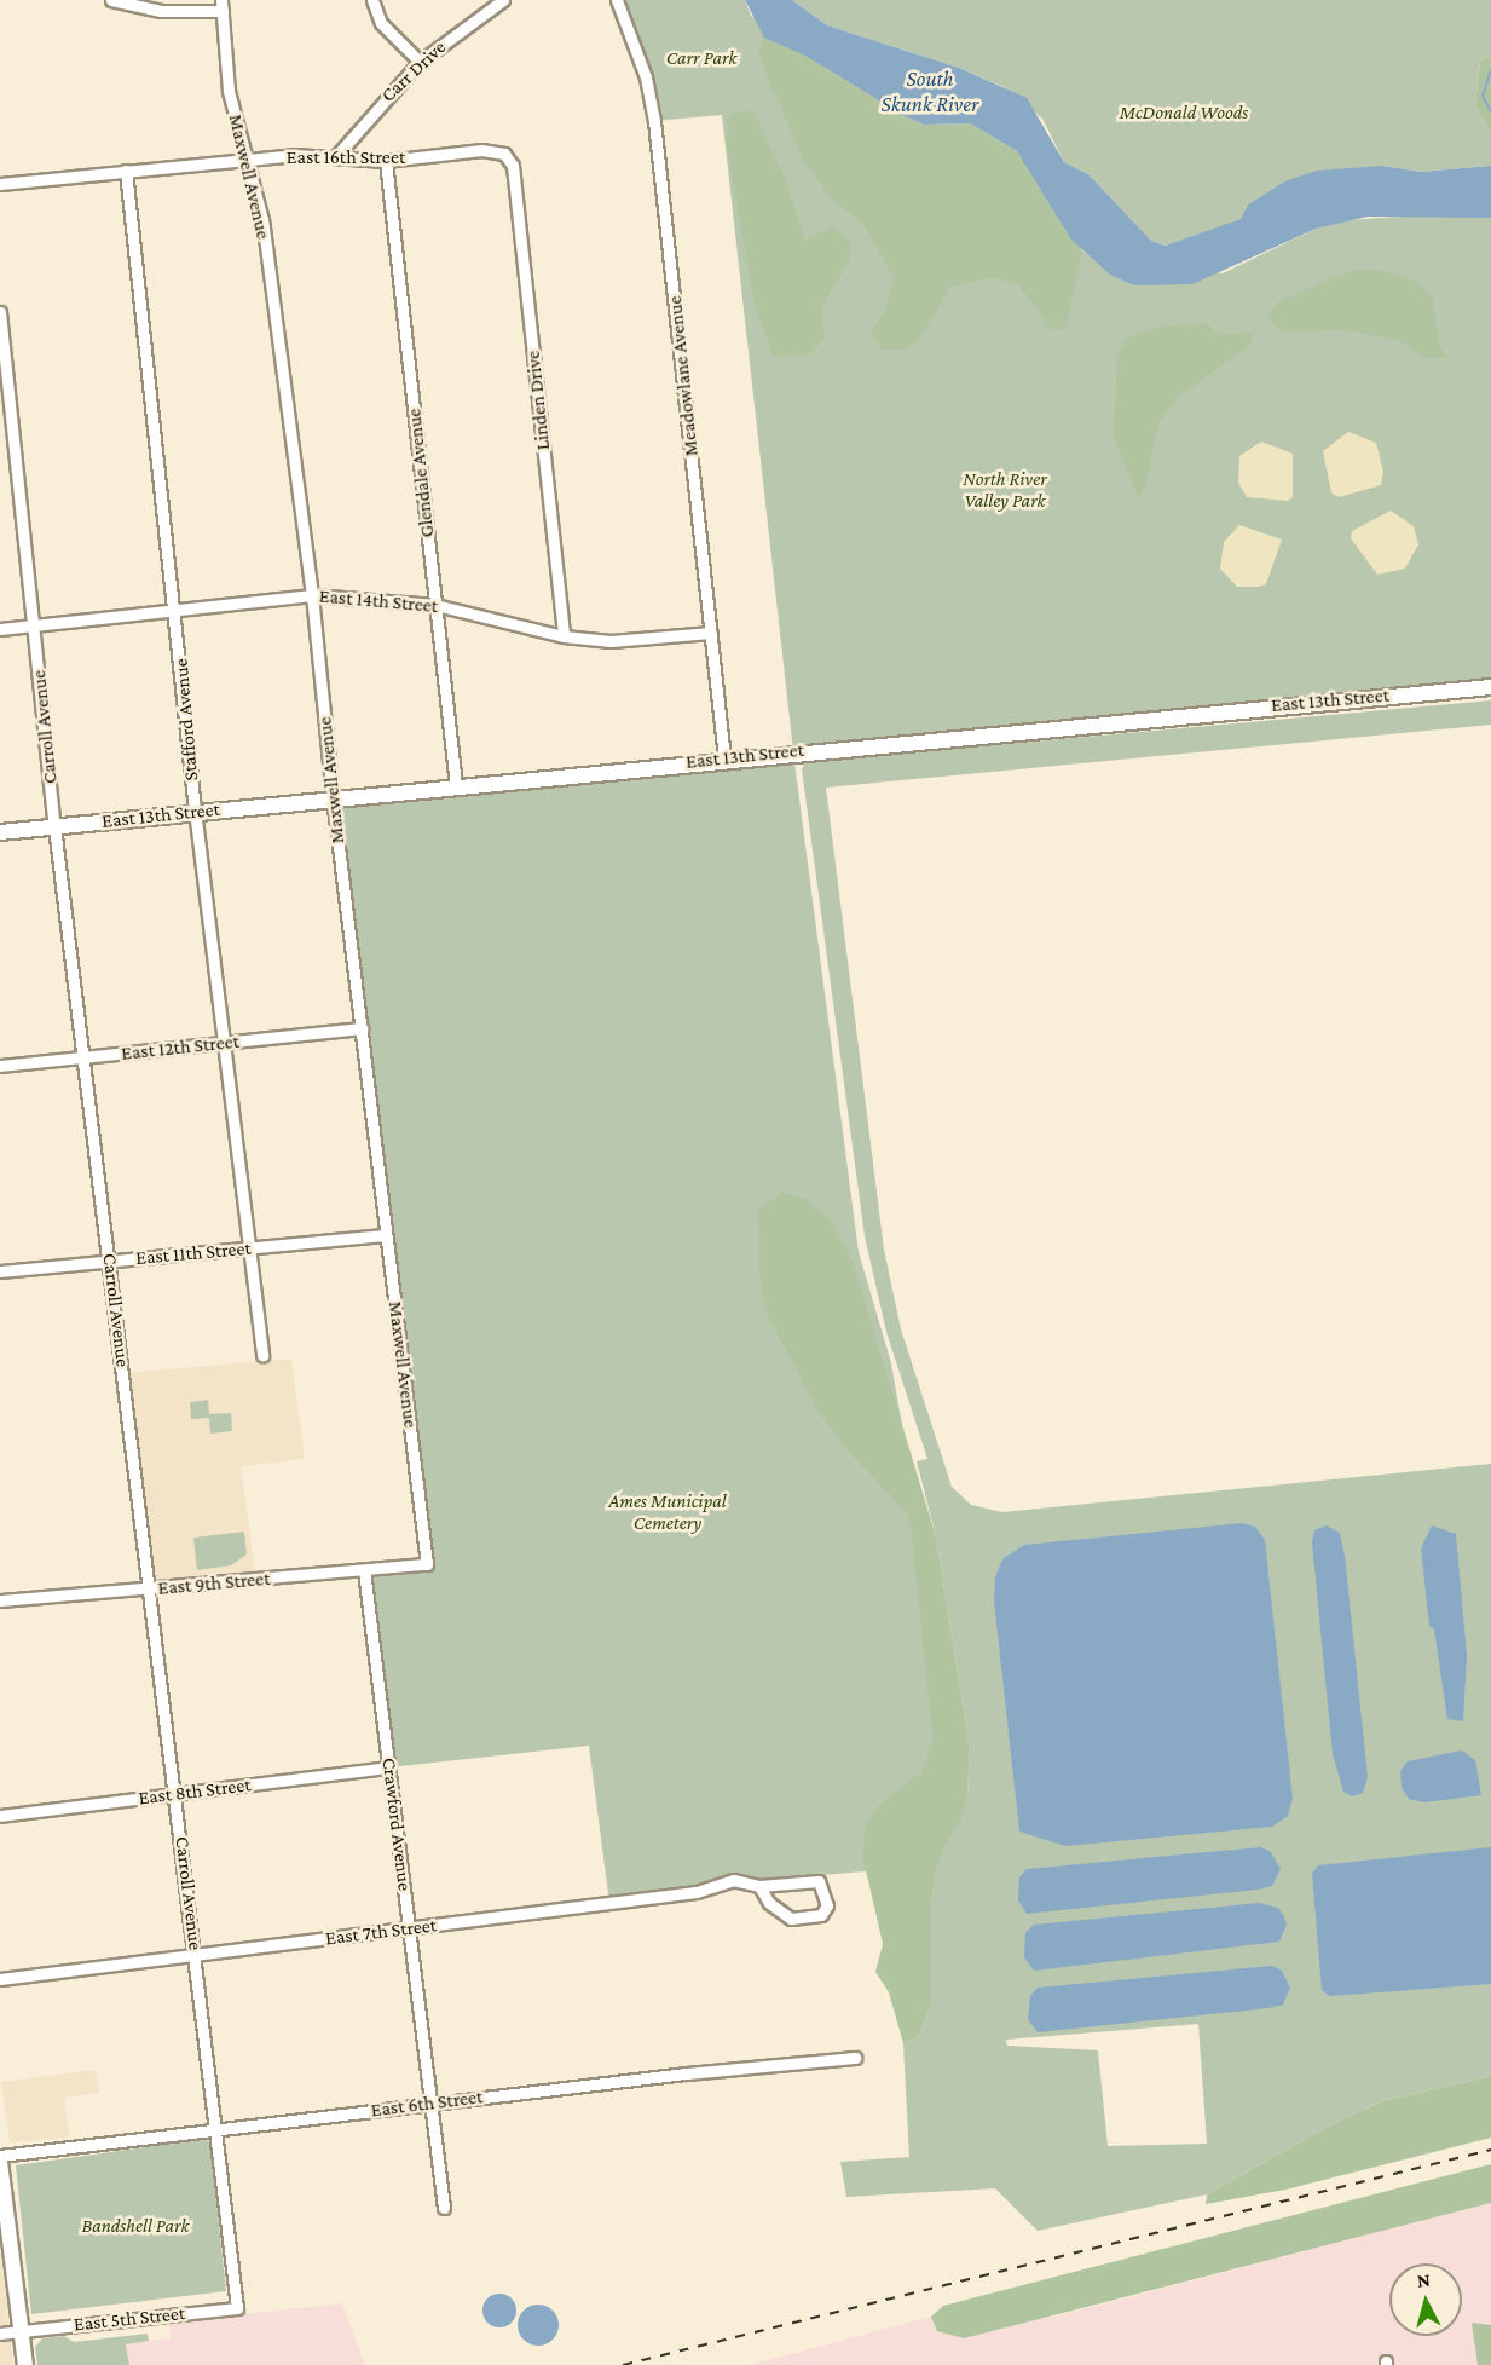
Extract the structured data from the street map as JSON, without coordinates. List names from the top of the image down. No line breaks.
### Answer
{"streets":{"main road":["East 13th Street"],"street":["Carr Drive","East 16th Street","Maxwell Avenue","Meadowlane Avenue","Linden Drive","Glendale Avenue","East 14th Street","Stafford Avenue","Carroll Avenue","East 12th Street","East 11th Street","East 9th Street","East 8th Street","Crawford Avenue","East 7th Street","East 6th Street","East 5th Street"]},"crossings":[["Carr Drive","East 16th Street"],["East 16th Street","Maxwell Avenue"],["East 16th Street","Linden Drive"],["East 16th Street","Glendale Avenue"],["East 16th Street","Stafford Avenue"],["Maxwell Avenue","East 14th Street"],["Maxwell Avenue","East 13th Street"],["Maxwell Avenue","East 12th Street"],["Maxwell Avenue","East 11th Street"],["Maxwell Avenue","East 9th Street"],["Meadowlane Avenue","East 14th Street"],["Meadowlane Avenue","East 13th Street"],["Linden Drive","East 14th Street"],["Glendale Avenue","East 14th Street"],["Glendale Avenue","East 13th Street"],["East 14th Street","Stafford Avenue"],["East 14th Street","Carroll Avenue"],["East 13th Street","Stafford Avenue"],["East 13th Street","Carroll Avenue"],["Stafford Avenue","East 12th Street"],["Stafford Avenue","East 11th Street"],["Carroll Avenue","East 12th Street"],["Carroll Avenue","East 11th Street"],["Carroll Avenue","East 9th Street"],["Carroll Avenue","East 8th Street"],["Carroll Avenue","East 7th Street"],["Carroll Avenue","East 6th Street"],["Carroll Avenue","East 5th Street"],["East 9th Street","Crawford Avenue"],["East 8th Street","Crawford Avenue"],["Crawford Avenue","East 7th Street"],["Crawford Avenue","East 6th Street"]],"water":["South Skunk River"],"parks":["Carr Park","McDonald Woods","North River Valley Park","Ames Municipal Cemetery","Bandshell Park"],"north":"top"}
